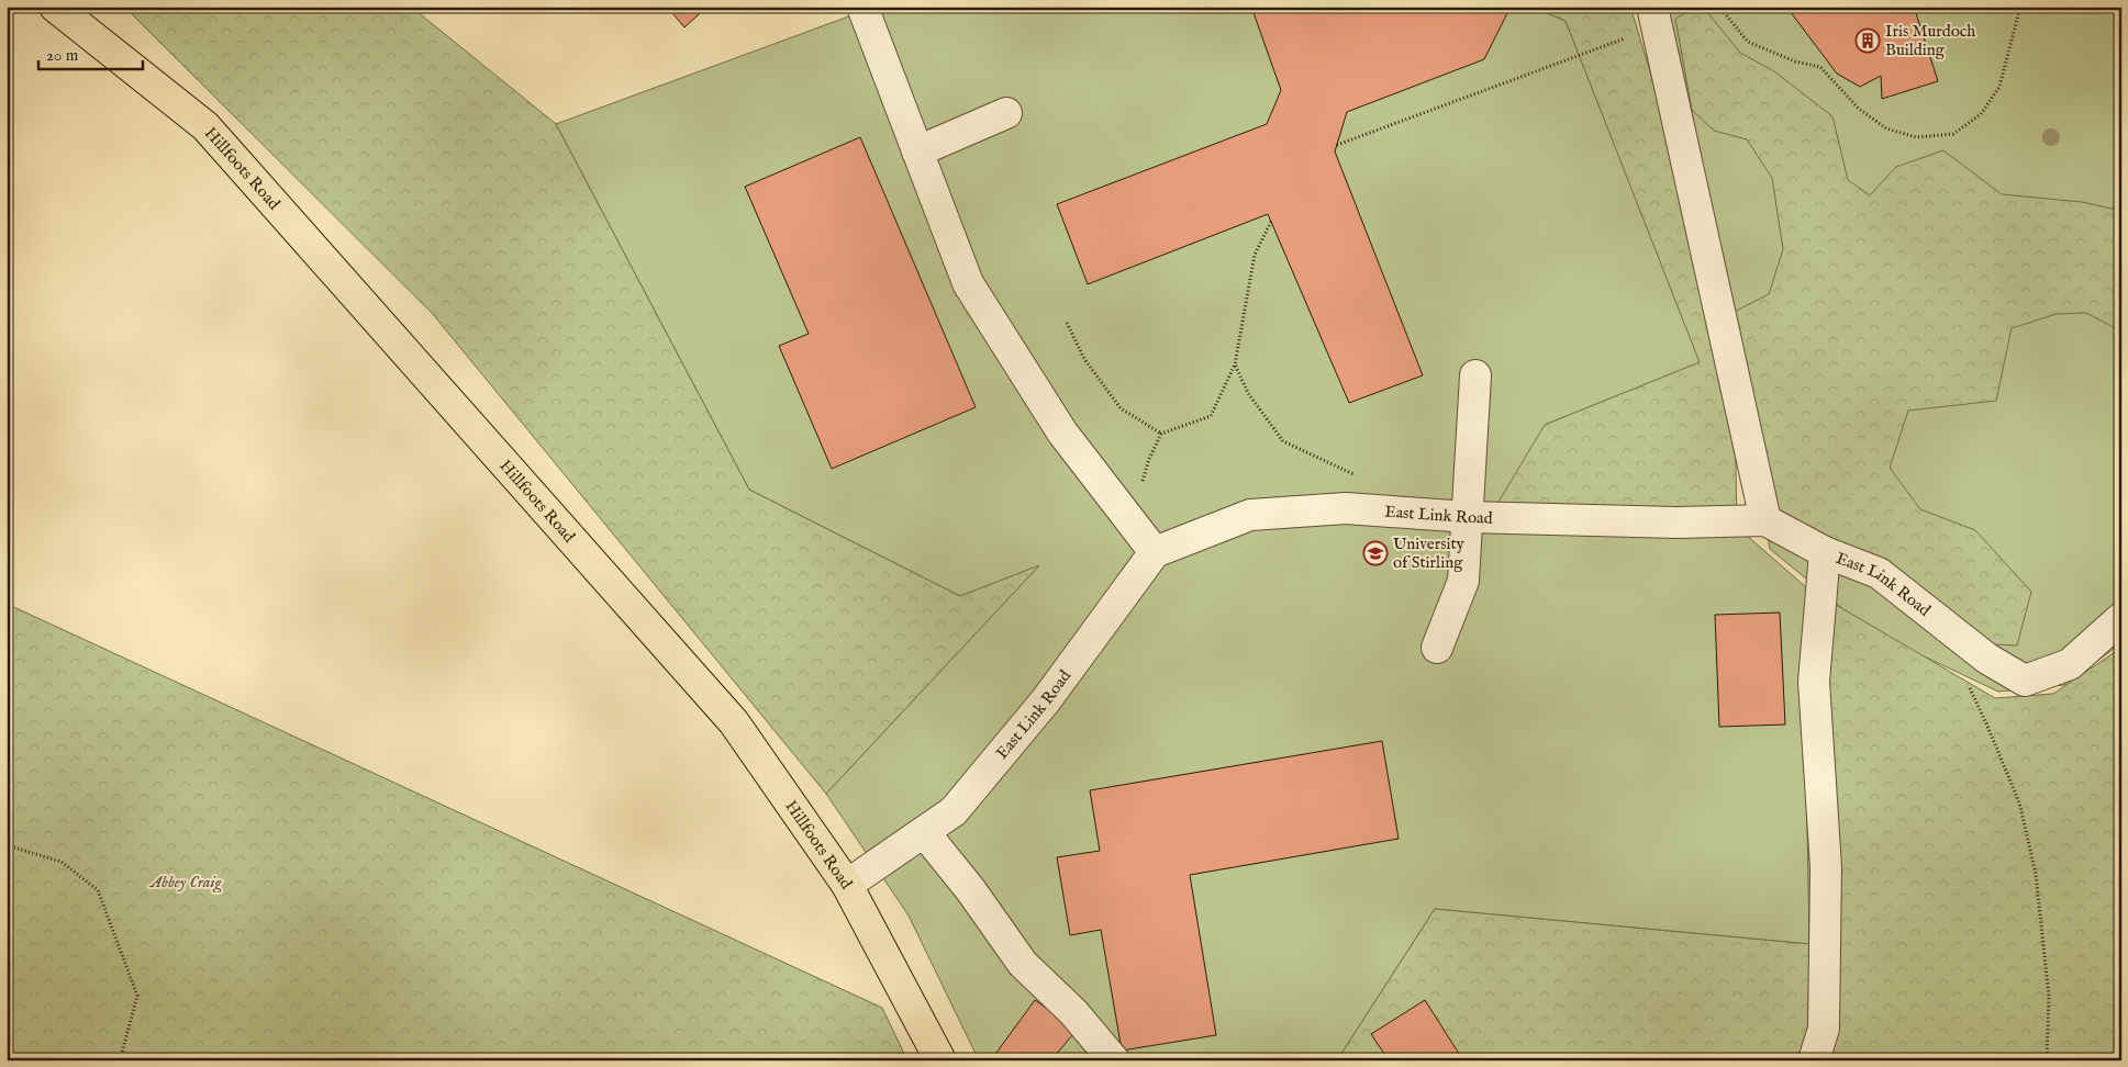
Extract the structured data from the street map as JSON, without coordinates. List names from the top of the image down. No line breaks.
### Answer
{"streets":{"main road":["Hillfoots Road"],"lane":["East Link Road"]},"crossings":[["Hillfoots Road","East Link Road"]],"parks":["Abbey Craig"],"places":{"building":["Iris Murdoch Building"],"school or university":["University of Stirling"]},"scale_bar":"20 m"}
